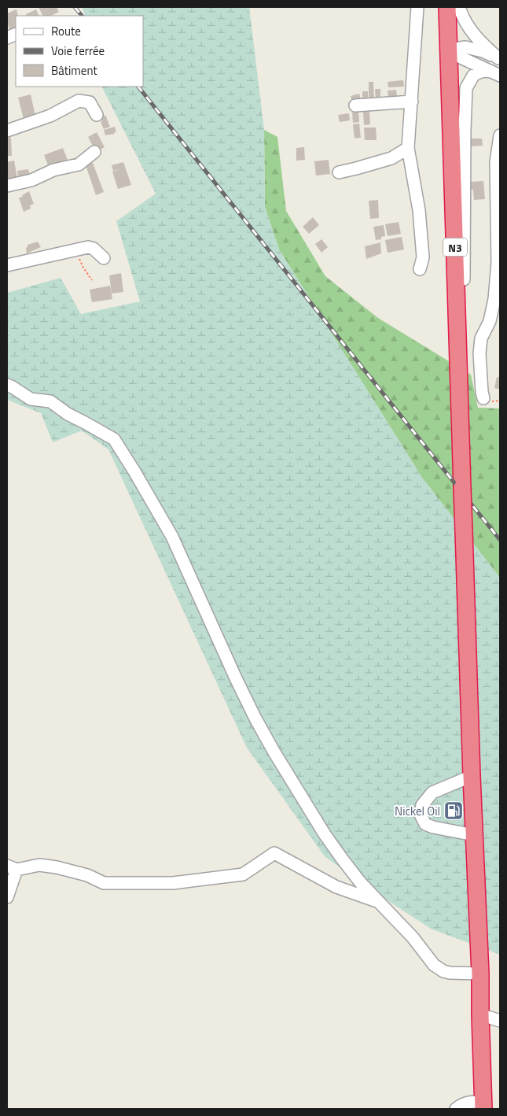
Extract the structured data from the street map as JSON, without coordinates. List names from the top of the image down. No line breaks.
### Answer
{"streets":{"highway":["N3"]},"places":{"fuel station":["Nickel Oil"]},"legend":["Route","Voie ferrée","Bâtiment"]}
